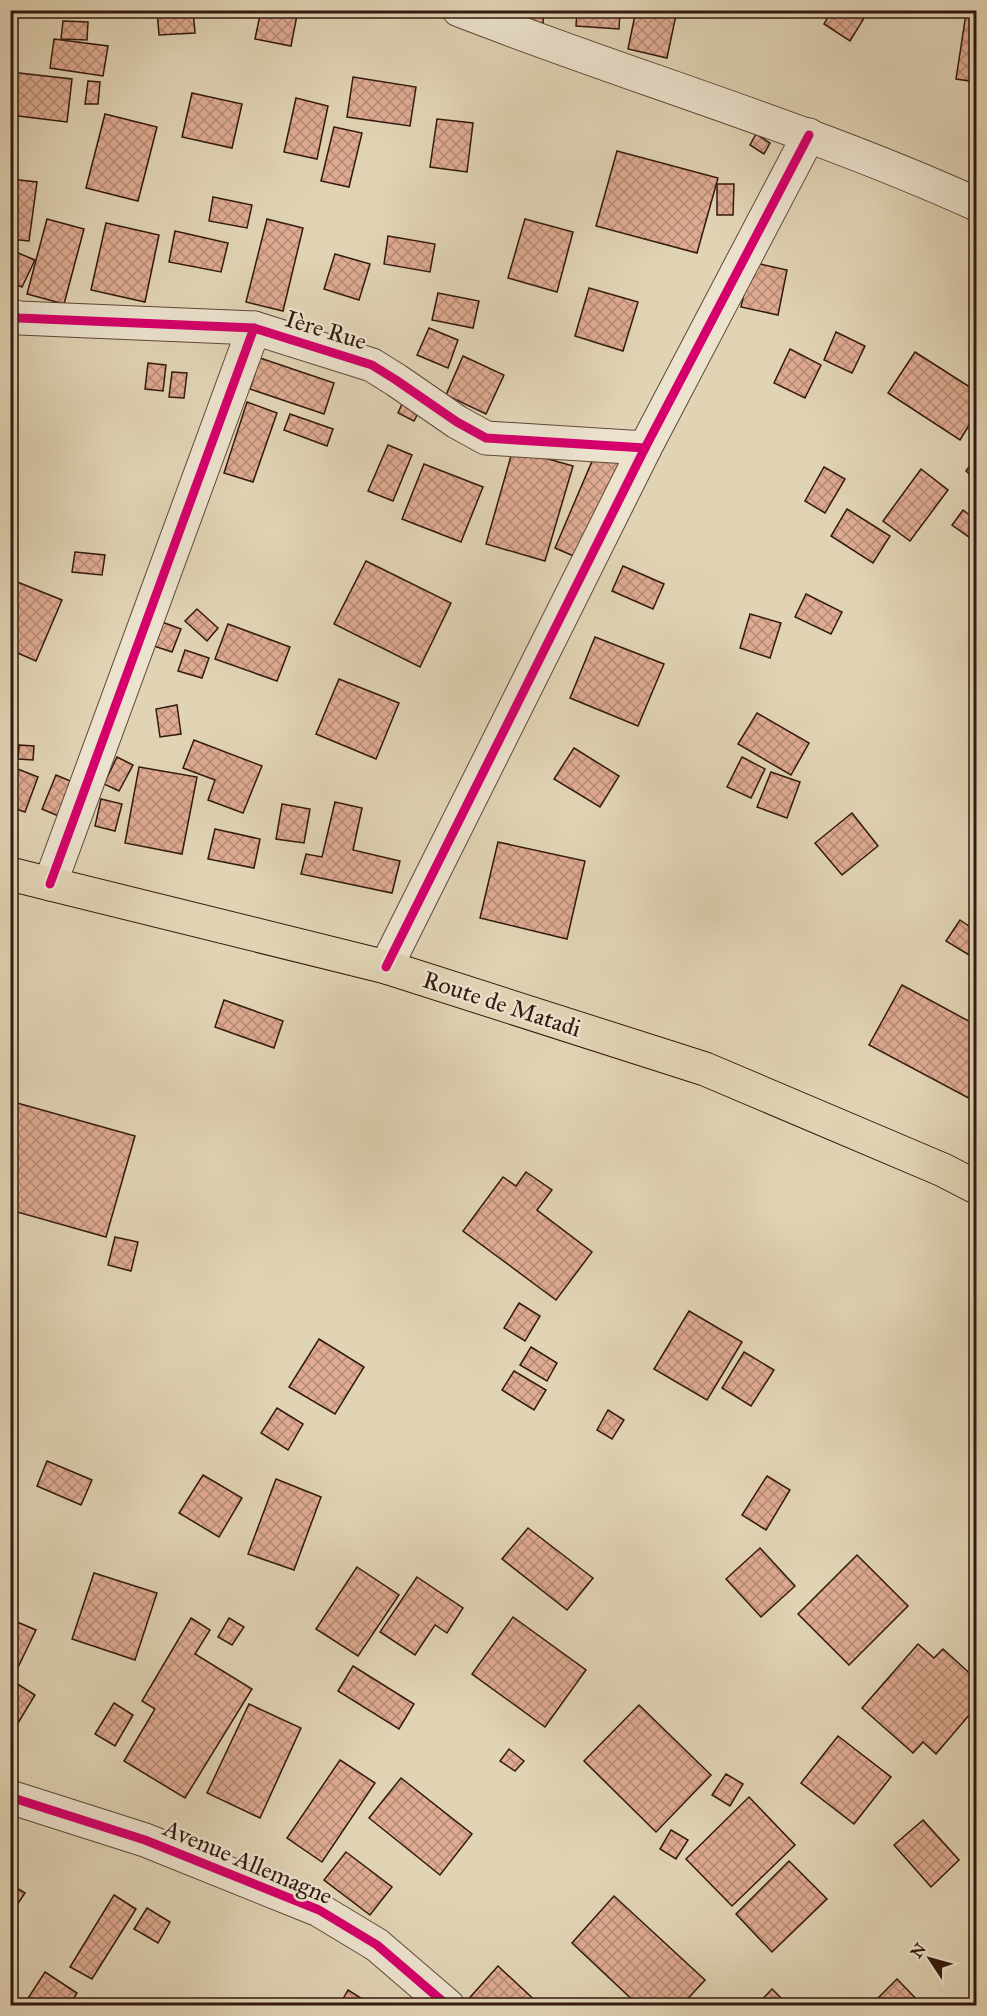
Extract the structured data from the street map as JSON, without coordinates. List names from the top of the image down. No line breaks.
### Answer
{"streets":{"highway":["Route de Matadi"],"street":["Ière Rue","Avenue Allemagne"]},"north":"top left"}
